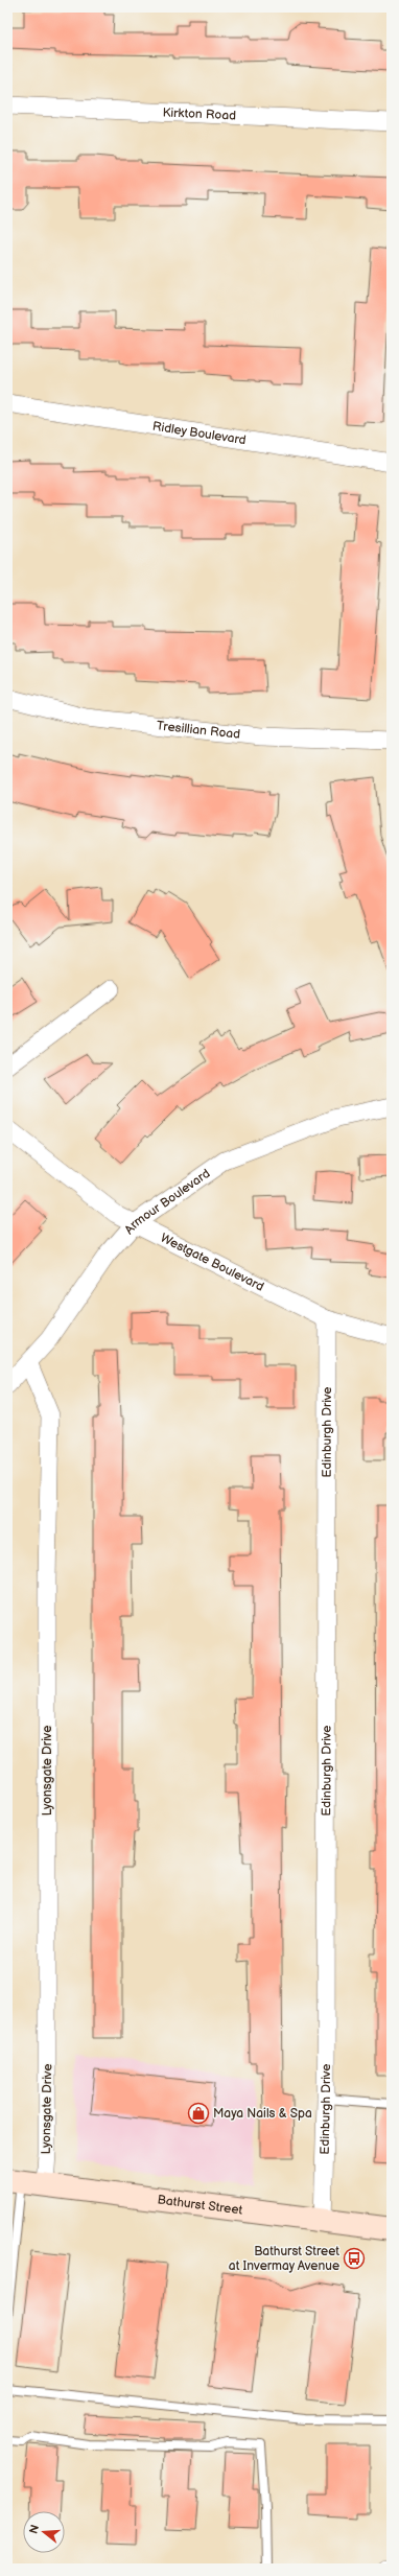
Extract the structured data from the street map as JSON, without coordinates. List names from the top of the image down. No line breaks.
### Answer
{"streets":{"main road":["Bathurst Street"],"street":["Kirkton Road","Ridley Boulevard","Tresillian Road","Armour Boulevard","Westgate Boulevard","Edinburgh Drive","Lyonsgate Drive"]},"crossings":[["Armour Boulevard","Westgate Boulevard"],["Armour Boulevard","Lyonsgate Drive"],["Westgate Boulevard","Edinburgh Drive"],["Edinburgh Drive","Bathurst Street"],["Lyonsgate Drive","Bathurst Street"]],"places":{"shop":["Maya Nails & Spa"],"bus stop":["Bathurst Street at Invermay Avenue"]},"north":"left"}
